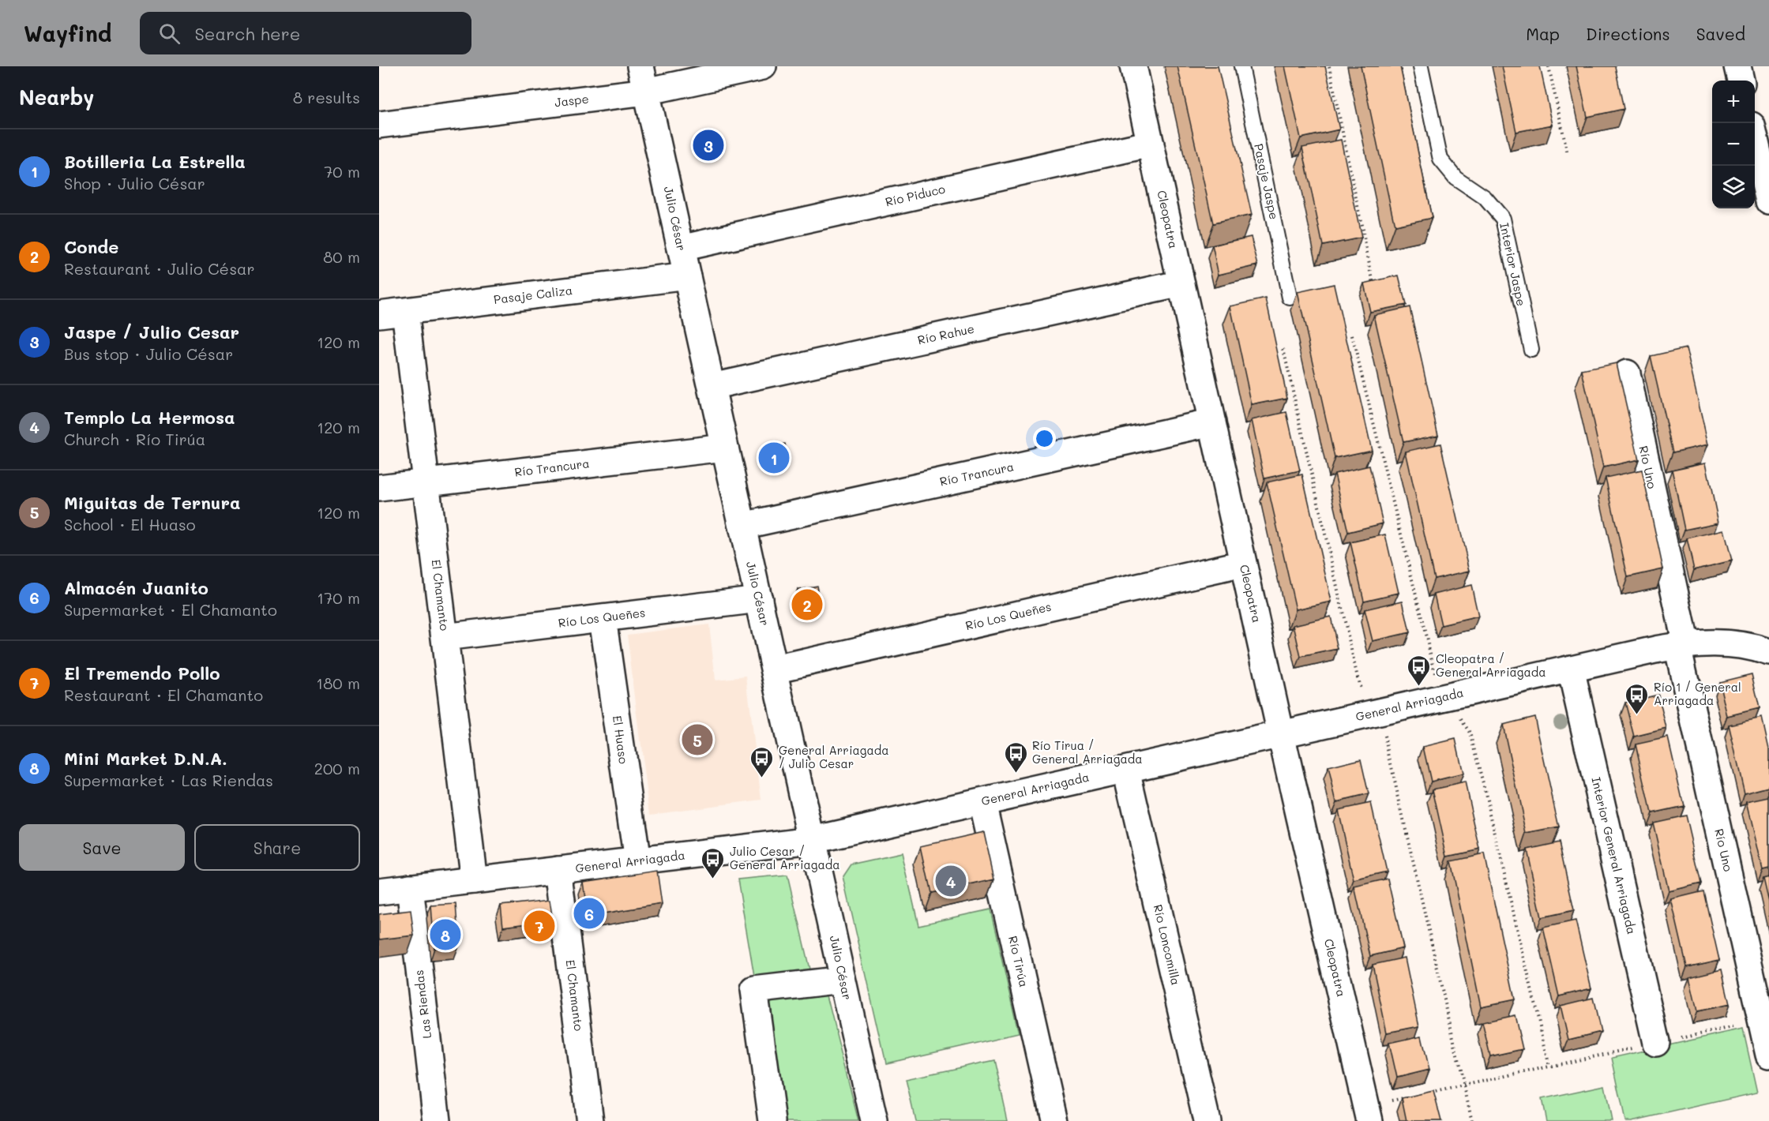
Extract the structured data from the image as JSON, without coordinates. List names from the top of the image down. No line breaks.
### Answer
{"streets":{"street":["Jaspe","Río Piduco","Julio César","Cleopatra","Pasaje Caliza","Río Rahue","Río Uno","Río Trancura","El Chamanto","Río Los Queñes","General Arriagada","El Huaso","Interior General Arriagada","Río Loncomilla","Río Tirúa","Las Riendas"],"lane":["Pasaje Jaspe","Interior Jaspe"]},"crossings":[["Jaspe","Julio César"],["Río Piduco","Julio César"],["Río Piduco","Cleopatra"],["Julio César","Pasaje Caliza"],["Julio César","Río Rahue"],["Julio César","Río Trancura"],["Julio César","Río Los Queñes"],["Julio César","General Arriagada"],["Cleopatra","Río Rahue"],["Cleopatra","Río Trancura"],["Cleopatra","Río Los Queñes"],["Cleopatra","General Arriagada"],["Pasaje Caliza","El Chamanto"],["Río Uno","General Arriagada"],["Río Trancura","El Chamanto"],["El Chamanto","Río Los Queñes"],["El Chamanto","General Arriagada"],["Río Los Queñes","El Huaso"],["General Arriagada","El Huaso"],["General Arriagada","Interior General Arriagada"],["General Arriagada","Río Loncomilla"],["General Arriagada","Río Tirúa"],["General Arriagada","Las Riendas"]],"places":{"bus stop":["Cleopatra / General Arriagada","Río 1 / General Arriagada","Río Tirua / General Arriagada","General Arriagada / Julio Cesar","Julio Cesar / General Arriagada"]},"page":{"header":"Wayfind","search":"Search here","nav":["Map","Directions","Saved"],"heading":["Nearby","8 results"],"map_buttons":["+","−"],"list":[{"mark":"1","name":"Botilleria La Estrella","note":"Shop · Julio César","value":"70 m"},{"mark":"2","name":"Conde","note":"Restaurant · Julio César","value":"80 m"},{"mark":"3","name":"Jaspe / Julio Cesar","note":"Bus stop · Julio César","value":"120 m"},{"mark":"4","name":"Templo La Hermosa","note":"Church · Río Tirúa","value":"120 m"},{"mark":"5","name":"Miguitas de Ternura","note":"School · El Huaso","value":"120 m"},{"mark":"6","name":"Almacén Juanito","note":"Supermarket · El Chamanto","value":"170 m"},{"mark":"7","name":"El Tremendo Pollo","note":"Restaurant · El Chamanto","value":"180 m"},{"mark":"8","name":"Mini Market D.N.A.","note":"Supermarket · Las Riendas","value":"200 m"}],"pins":["3","1","2","5","4","6","7","8"],"buttons":["Save","Share"]}}
